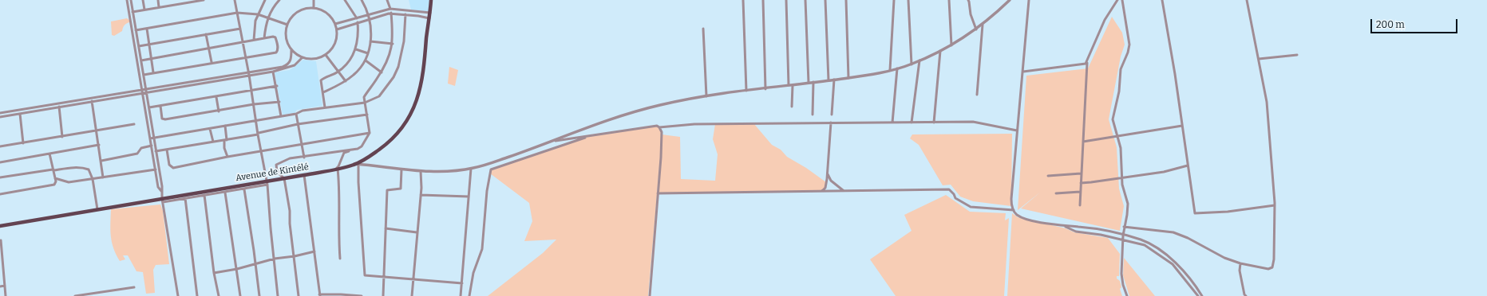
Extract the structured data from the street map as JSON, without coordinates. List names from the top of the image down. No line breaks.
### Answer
{"streets":{"main road":["Avenue de Kintélé"]},"scale_bar":"200 m"}
